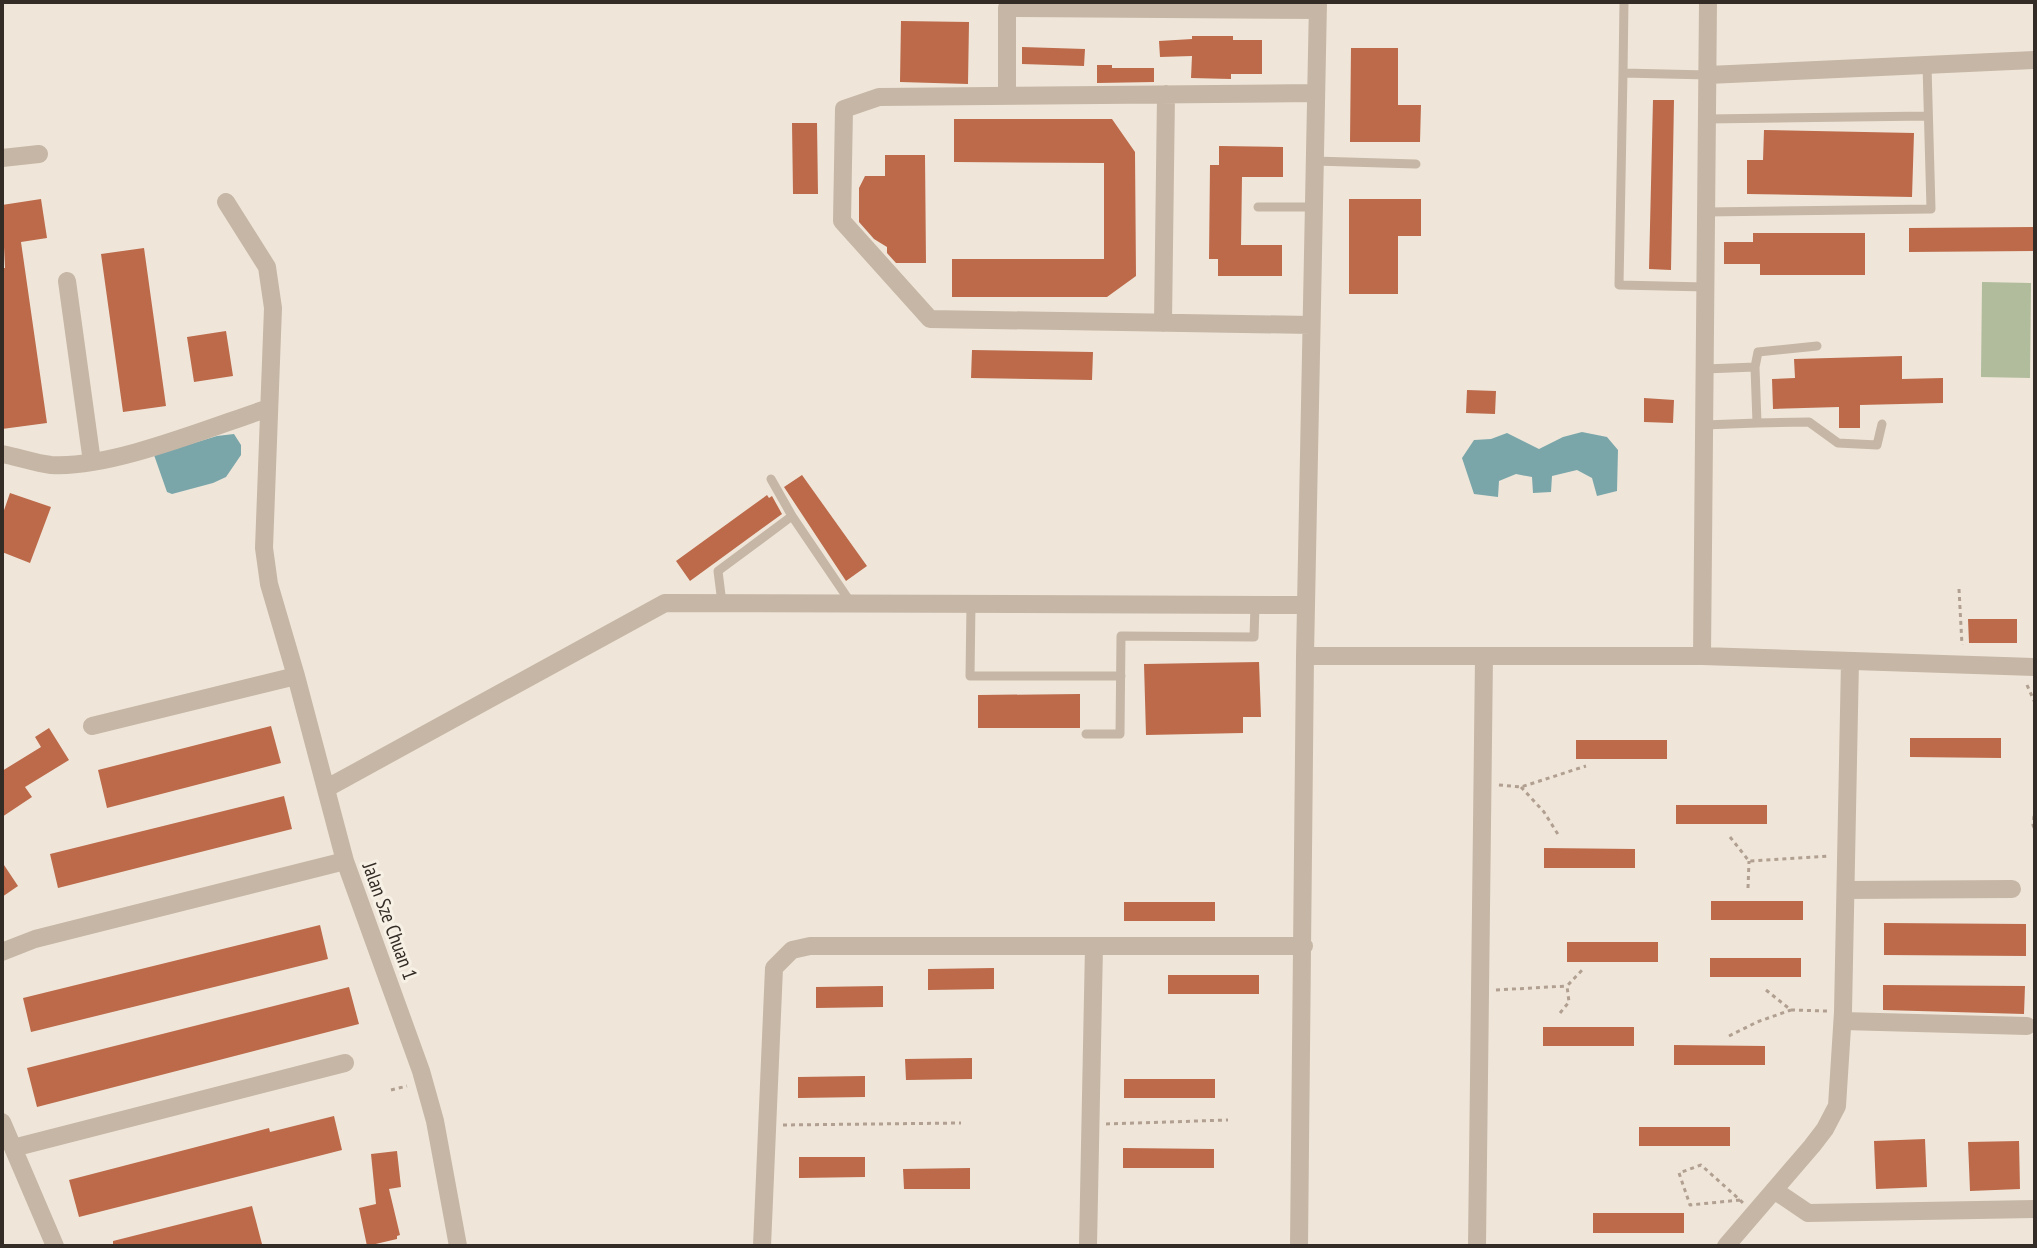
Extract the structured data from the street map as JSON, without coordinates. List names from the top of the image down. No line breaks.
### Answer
{"streets":{"street":["Jalan Sze Chuan 1"]}}
